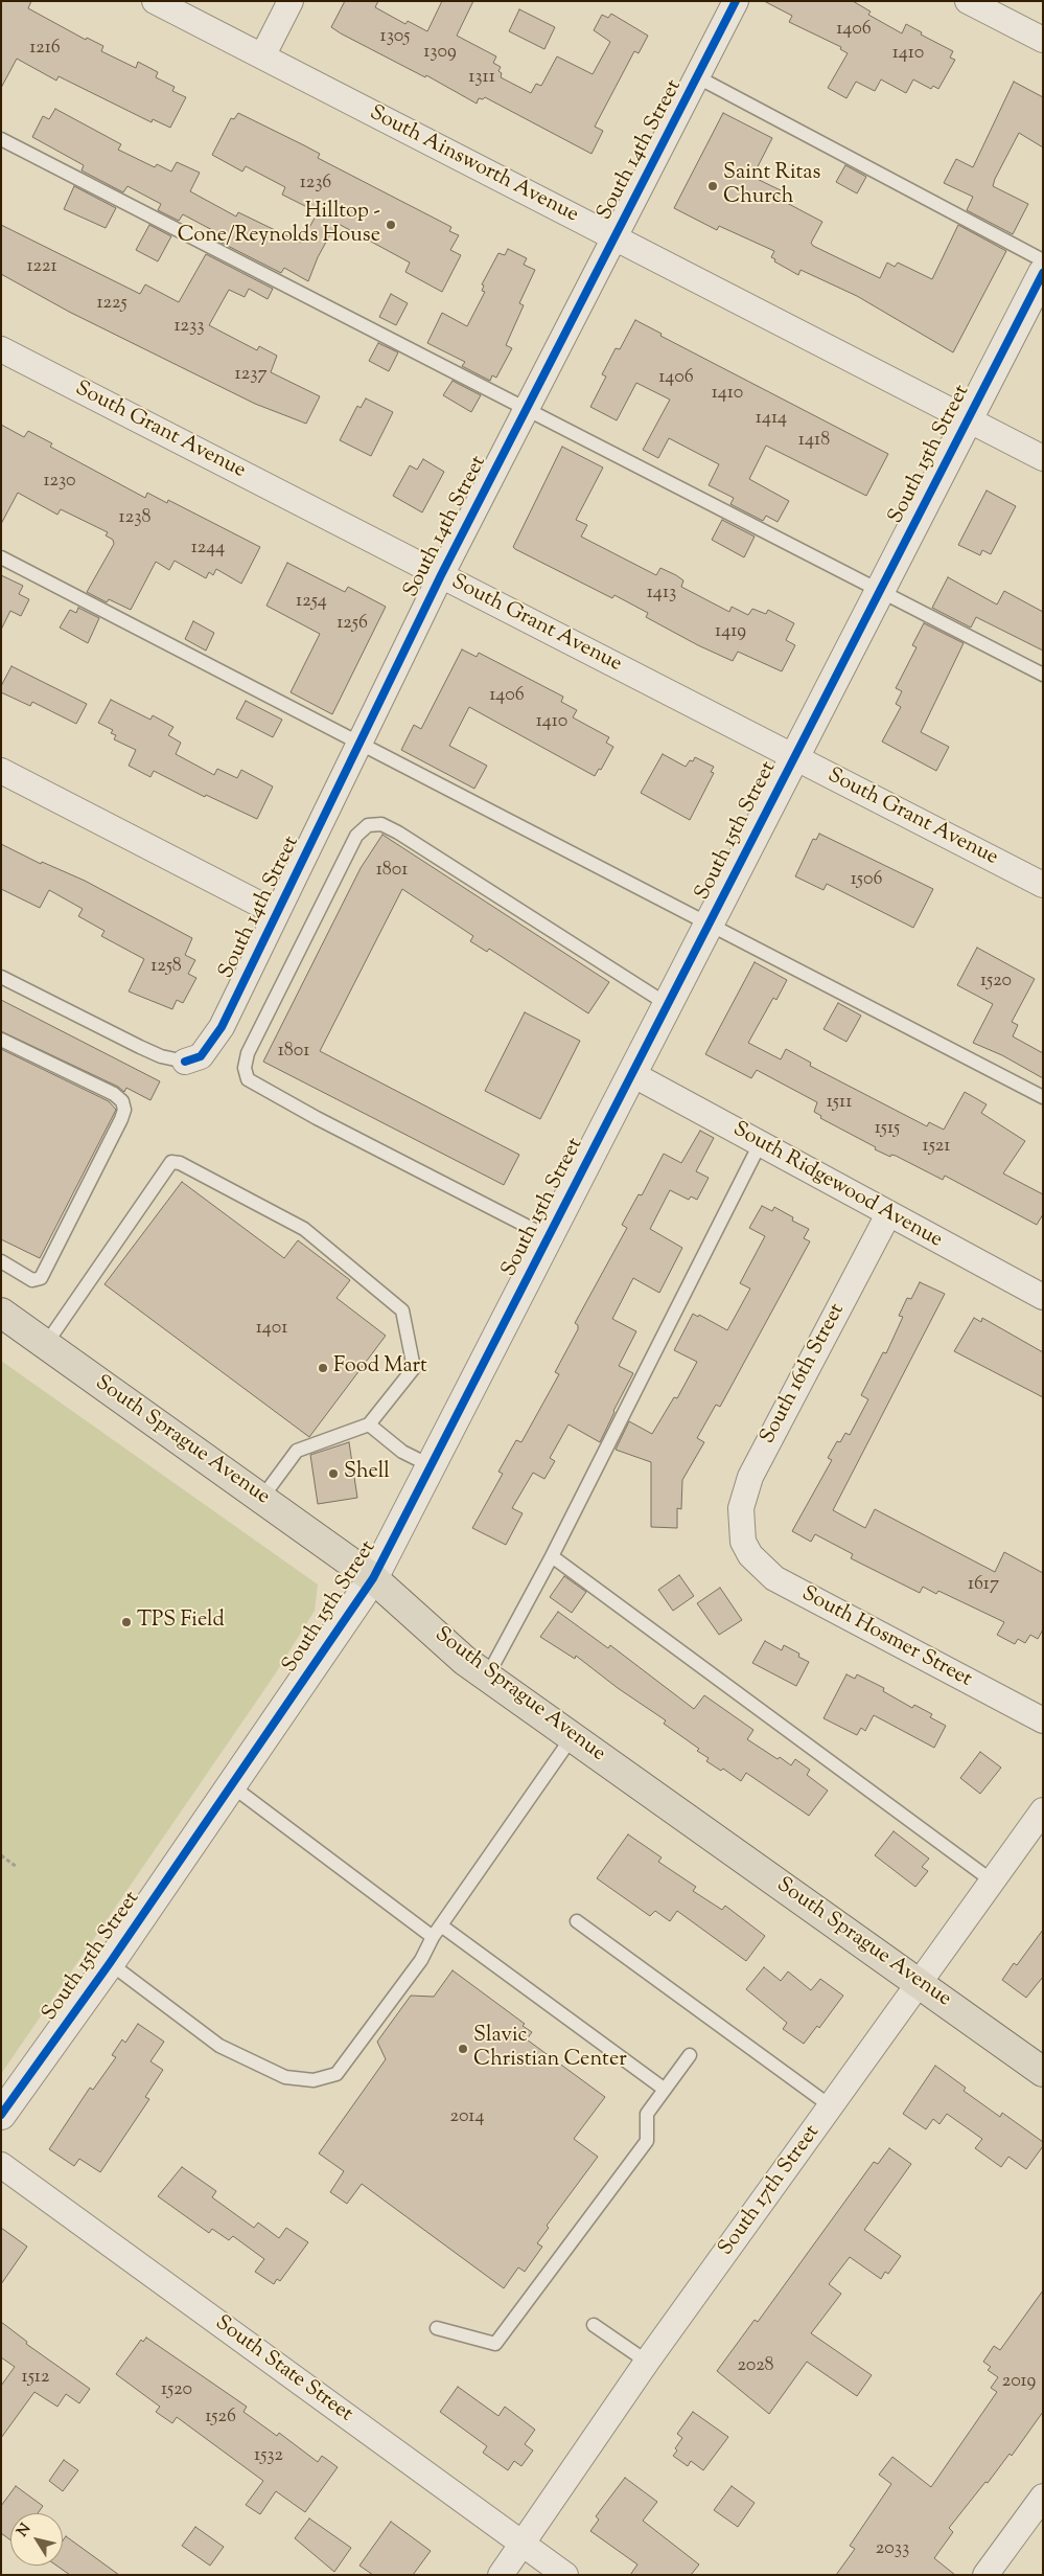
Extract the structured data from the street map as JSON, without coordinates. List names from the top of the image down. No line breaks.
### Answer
{"streets":{"main road":["South Sprague Avenue"],"street":["South 14th Street","South Ainsworth Avenue","South Grant Avenue","South 15th Street","South Ridgewood Avenue","South 16th Street","South Hosmer Street","South 17th Street","South State Street"]},"crossings":[["South 14th Street","South Ainsworth Avenue"],["South 14th Street","South Grant Avenue"],["South Ainsworth Avenue","South 15th Street"],["South Grant Avenue","South 15th Street"],["South 15th Street","South Ridgewood Avenue"],["South 15th Street","South Sprague Avenue"],["South Ridgewood Avenue","South 16th Street"],["South 16th Street","South Hosmer Street"],["South Sprague Avenue","South 17th Street"],["South 17th Street","South State Street"]],"places":["Saint Ritas Church","Hilltop - Cone/Reynolds House","Food Mart","Shell","TPS Field","Slavic Christian Center"],"house_numbers":["1406","1305","1216","1309","1410","1311","1236","1221","1225","1233","1237","1406","1410","1414","1418","1230","1238","1244","1413","1254","1256","1419","1406","1410","1801","1506","1258","1520","1801","1511","1515","1521","1401","1617","2014","2028","1512","2019","1520","1526","1532","2033"],"north":"top left"}
